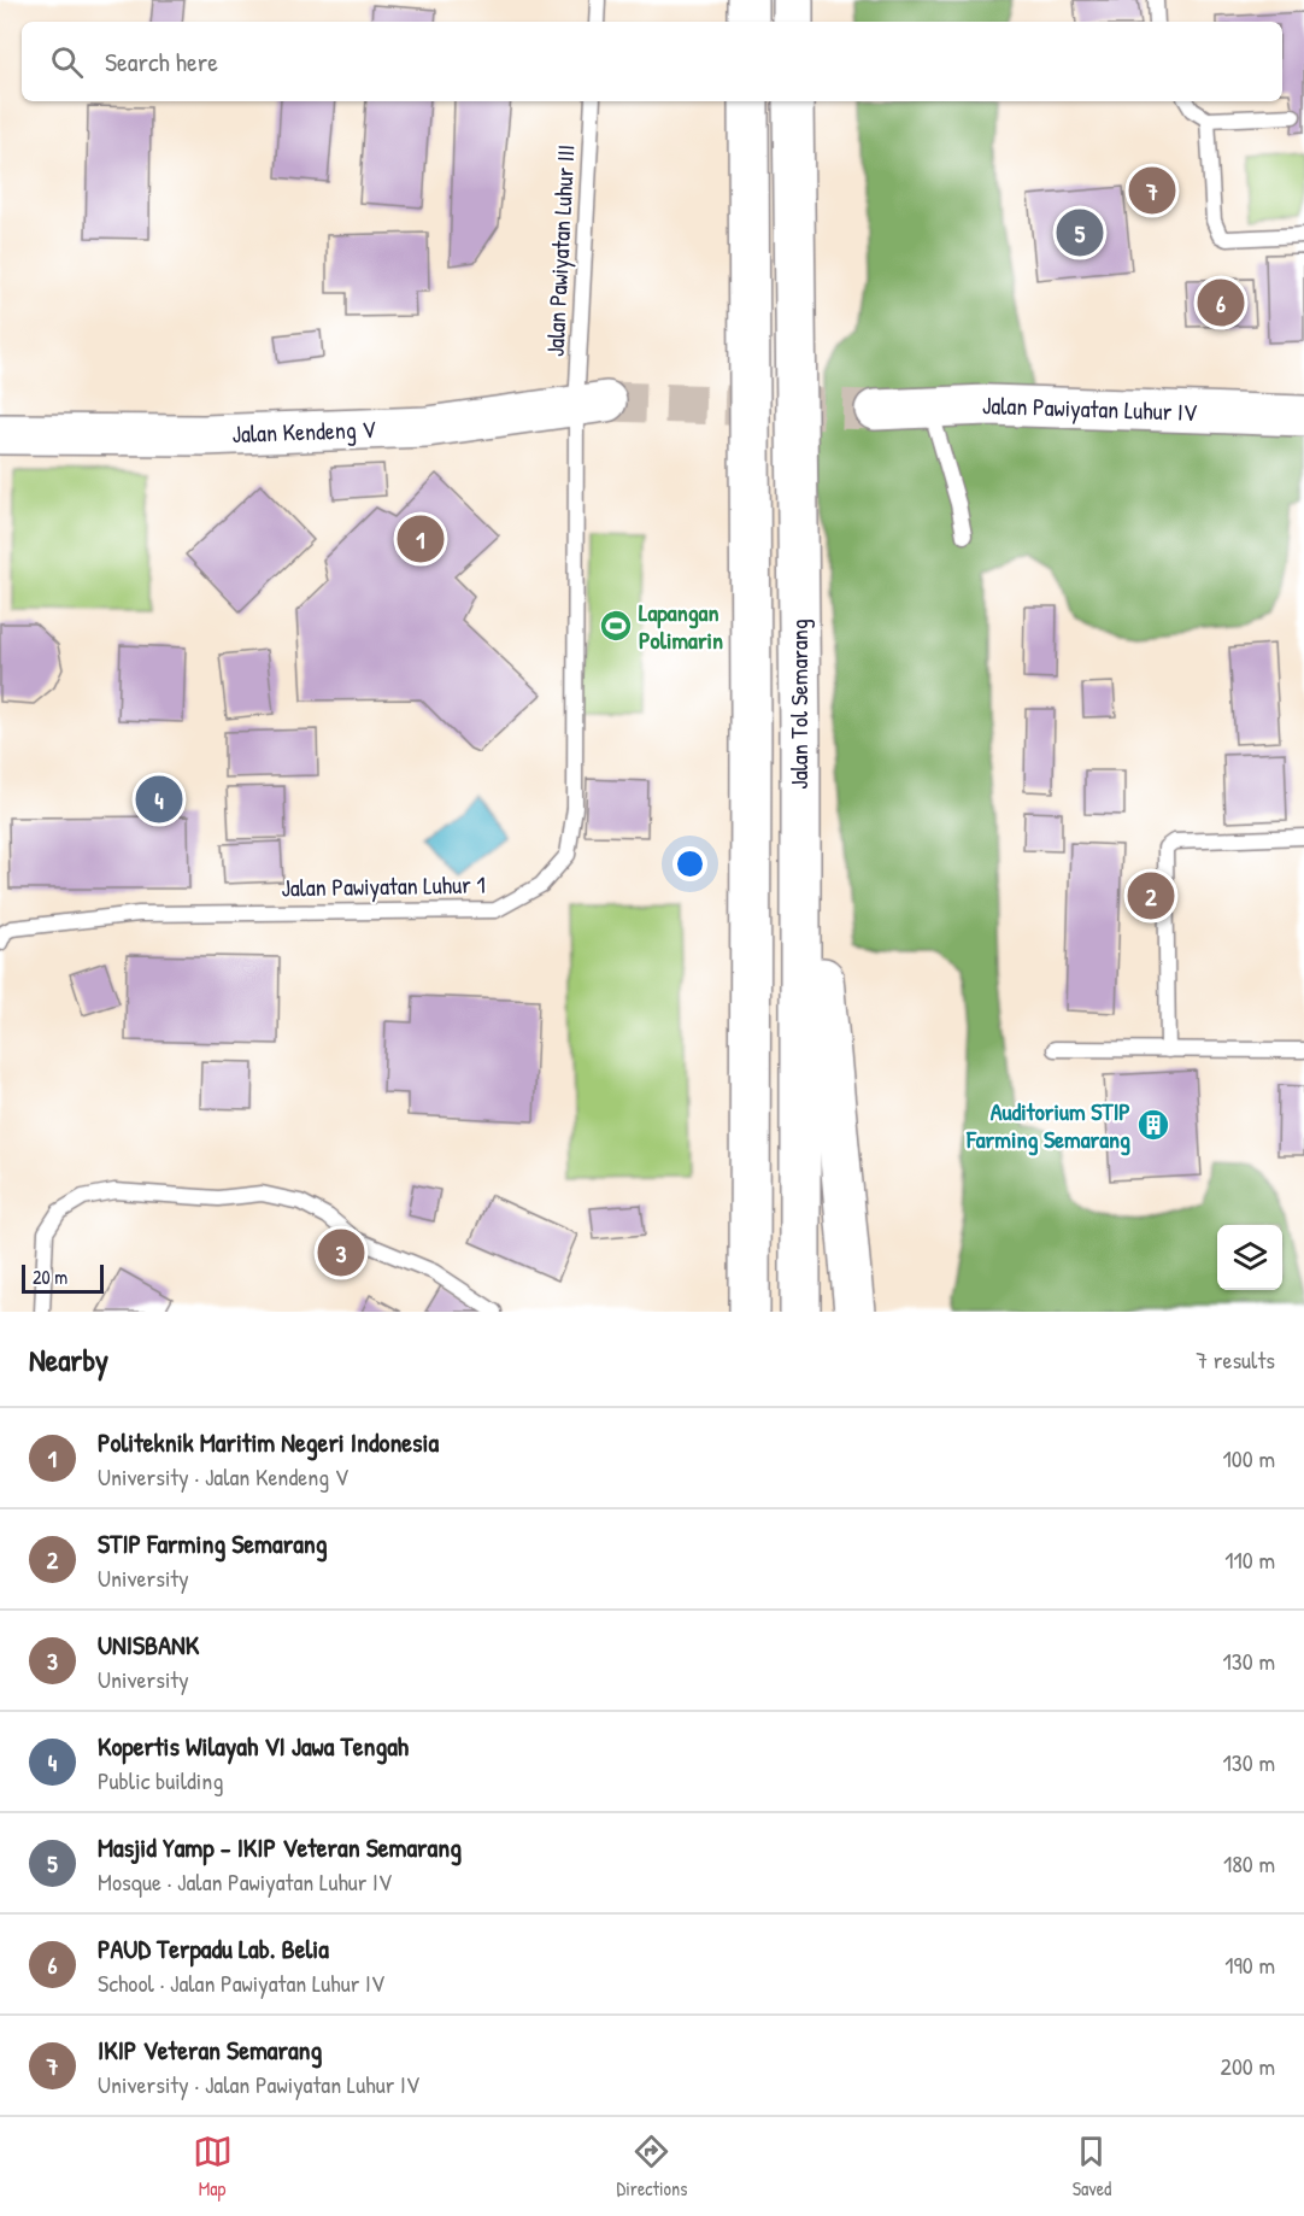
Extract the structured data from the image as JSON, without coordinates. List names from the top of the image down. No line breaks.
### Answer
{"streets":{"main road":["Jalan Pawiyatan Luhur IV","Jalan Kendeng V","Jalan Tol Semarang"],"lane":["Jalan Pawiyatan Luhur III","Jalan Pawiyatan Luhur 1"]},"crossings":[["Jalan Pawiyatan Luhur III","Jalan Kendeng V"],["Jalan Pawiyatan Luhur III","Jalan Pawiyatan Luhur 1"],["Jalan Kendeng V","Jalan Pawiyatan Luhur 1"]],"places":{"sports":["Lapangan Polimarin"],"building":["Auditorium STIP Farming Semarang"]},"scale_bar":"20 m","page":{"search":"Search here","pins":["7","5","6","1","4","2","3"],"scale":"20 m","heading":["Nearby","7 results"],"list":[{"mark":"1","name":"Politeknik Maritim Negeri Indonesia","note":"University · Jalan Kendeng V","value":"100 m"},{"mark":"2","name":"STIP Farming Semarang","note":"University","value":"110 m"},{"mark":"3","name":"UNISBANK","note":"University","value":"130 m"},{"mark":"4","name":"Kopertis Wilayah VI Jawa Tengah","note":"Public building","value":"130 m"},{"mark":"5","name":"Masjid Yamp - IKIP Veteran Semarang","note":"Mosque · Jalan Pawiyatan Luhur IV","value":"180 m"},{"mark":"6","name":"PAUD Terpadu Lab. Belia","note":"School · Jalan Pawiyatan Luhur IV","value":"190 m"},{"mark":"7","name":"IKIP Veteran Semarang","note":"University · Jalan Pawiyatan Luhur IV","value":"200 m"}],"nav":["Map","Directions","Saved"]}}
